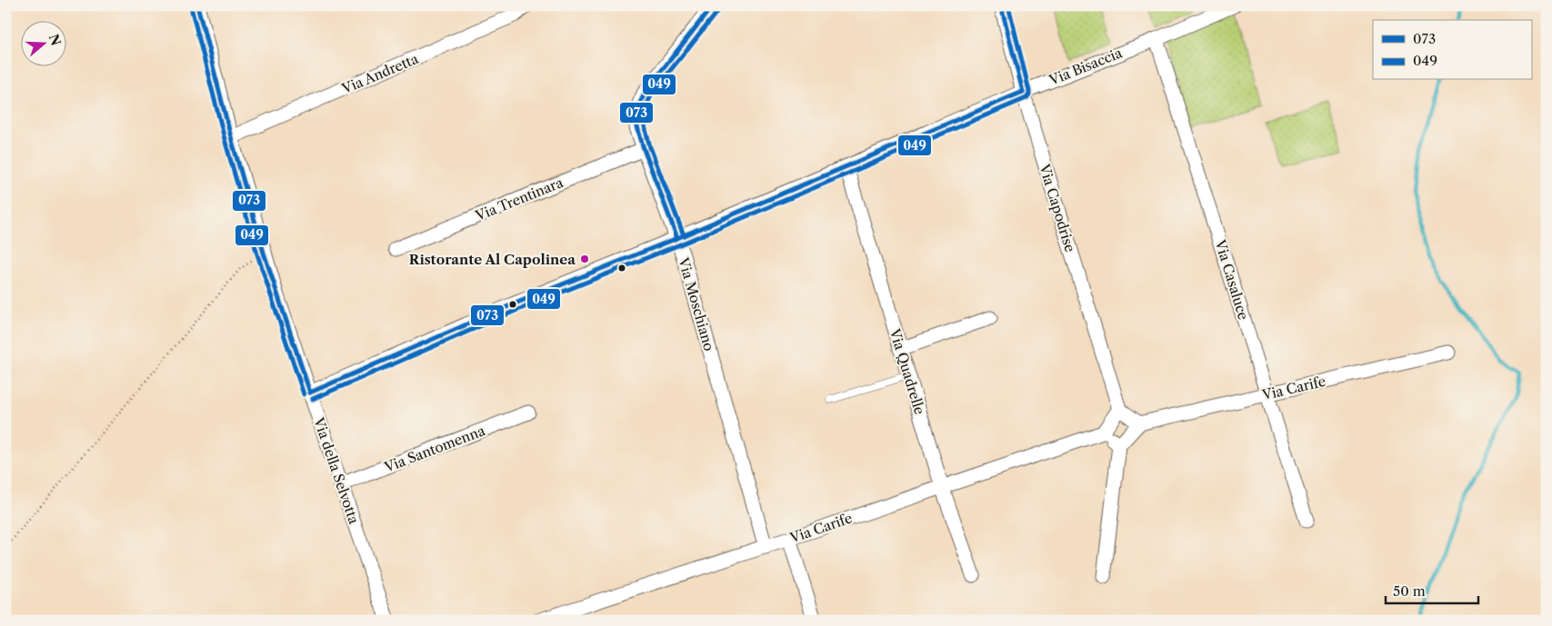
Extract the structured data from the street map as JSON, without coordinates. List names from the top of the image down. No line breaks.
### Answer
{"streets":{"street":["Via Bisaccia","Via Andretta","Via Trentinara","Via Capodrise","Via Casaluce","Via Moschiano","Via Quadrelle","Via Carife","Via Santomenna","Via della Selvotta"]},"crossings":[["Via Bisaccia","Via Capodrise"],["Via Bisaccia","Via Casaluce"],["Via Bisaccia","Via Moschiano"],["Via Bisaccia","Via Quadrelle"],["Via Bisaccia","Via della Selvotta"],["Via Andretta","Via della Selvotta"],["Via Trentinara","Via Moschiano"],["Via Casaluce","Via Carife"],["Via Moschiano","Via Carife"],["Via Quadrelle","Via Carife"],["Via Santomenna","Via della Selvotta"]],"places":["Ristorante Al Capolinea"],"lines":["transit line 073","transit line 049"],"legend":["073","049"],"scale_bar":"50 m","north":"right"}
